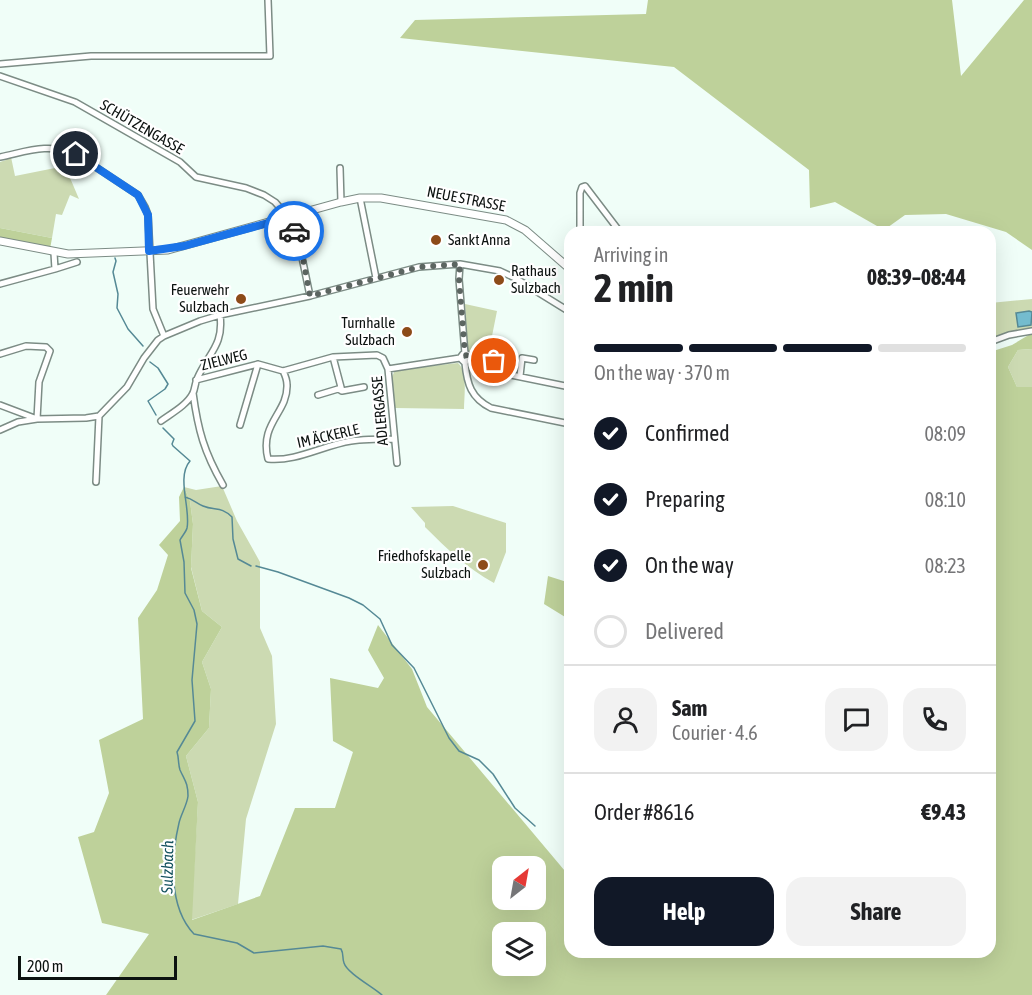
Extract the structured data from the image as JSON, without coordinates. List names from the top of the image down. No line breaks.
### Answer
{"streets":{"street":["SCHÜTZENGASSE","NEUE STRASSE","ZIELWEG","ADLERGASSE","IM ÄCKERLE"]},"crossings":[["SCHÜTZENGASSE","NEUE STRASSE"],["ZIELWEG","IM ÄCKERLE"],["ADLERGASSE","IM ÄCKERLE"]],"water":["Sulzbach"],"places":["Sankt Anna","Rathaus Sulzbach","Feuerwehr Sulzbach","Turnhalle Sulzbach","Friedhofskapelle Sulzbach"],"scale_bar":"200 m","north":"top right","page":{"heading":["2 min","Arriving in","08:39–08:44"],"panel":["Sam","Courier · 4.6","Order #8616","€9.43"],"bar":"On the way · 370 m","list":[["Confirmed","08:09"],["Preparing","08:10"],["On the way","08:23"],"Delivered"],"buttons":["Help","Share"],"scale":"200 m"}}
